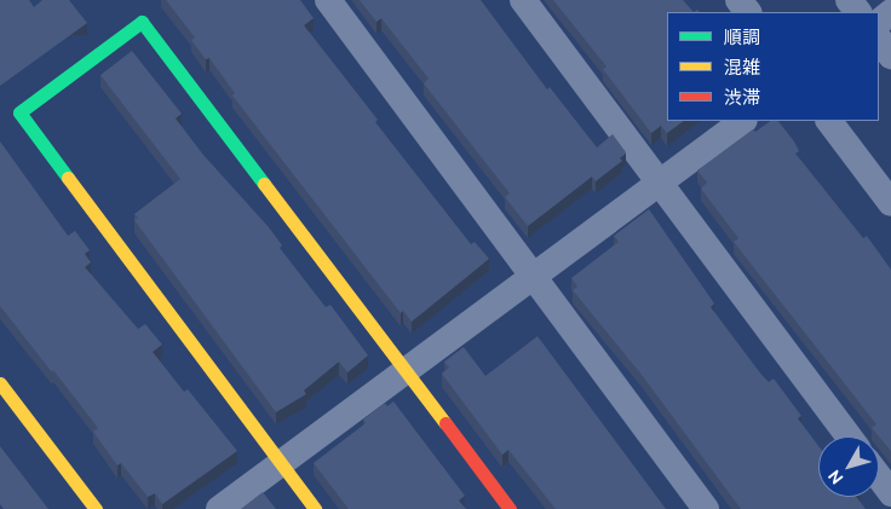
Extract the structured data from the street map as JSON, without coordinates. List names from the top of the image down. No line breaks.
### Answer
{"legend":["順調","混雑","渋滞"],"north":"bottom left"}
